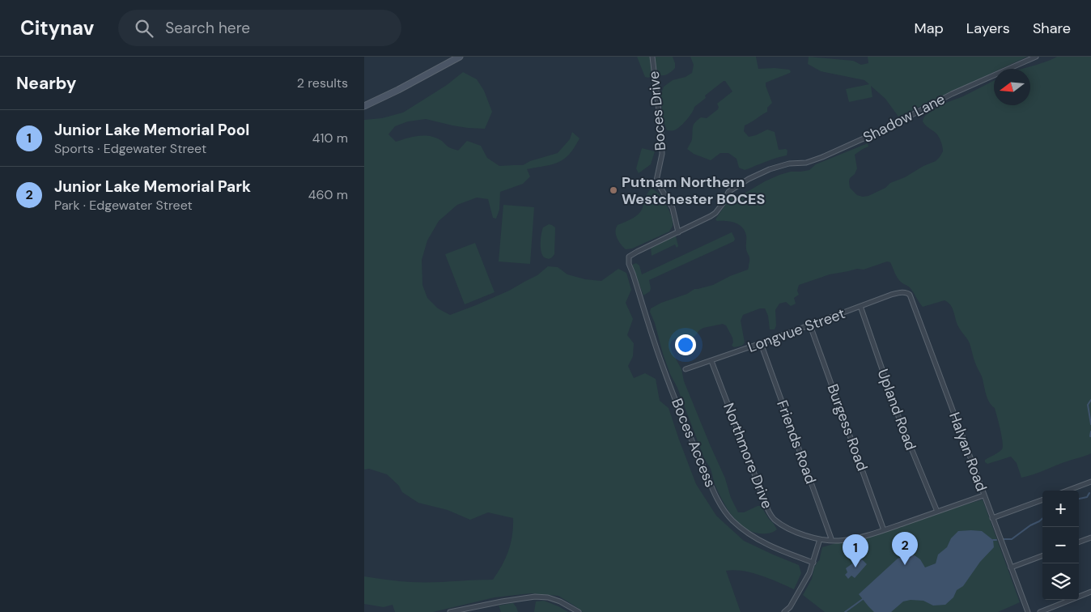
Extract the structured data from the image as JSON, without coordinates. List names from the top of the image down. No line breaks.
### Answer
{"streets":{"street":["Boces Drive","Shadow Lane","Longvue Street","Upland Road","Burgess Road","Friends Road","Boces Access","Halyan Road","Northmore Drive"]},"crossings":[["Boces Drive","Shadow Lane"],["Boces Drive","Boces Access"],["Shadow Lane","Boces Access"],["Longvue Street","Upland Road"],["Longvue Street","Burgess Road"],["Longvue Street","Friends Road"],["Longvue Street","Halyan Road"],["Longvue Street","Northmore Drive"],["Upland Road","Northmore Drive"],["Burgess Road","Northmore Drive"],["Friends Road","Northmore Drive"],["Halyan Road","Northmore Drive"]],"places":["Putnam Northern Westchester BOCES"],"north":"left","page":{"header":"Citynav","search":"Search here","nav":["Map","Layers","Share"],"heading":["Nearby","2 results"],"list":[{"mark":"1","name":"Junior Lake Memorial Pool","note":"Sports · Edgewater Street","value":"410 m"},{"mark":"2","name":"Junior Lake Memorial Park","note":"Park · Edgewater Street","value":"460 m"}],"map_buttons":["+","−"],"pins":["2","1"]}}
